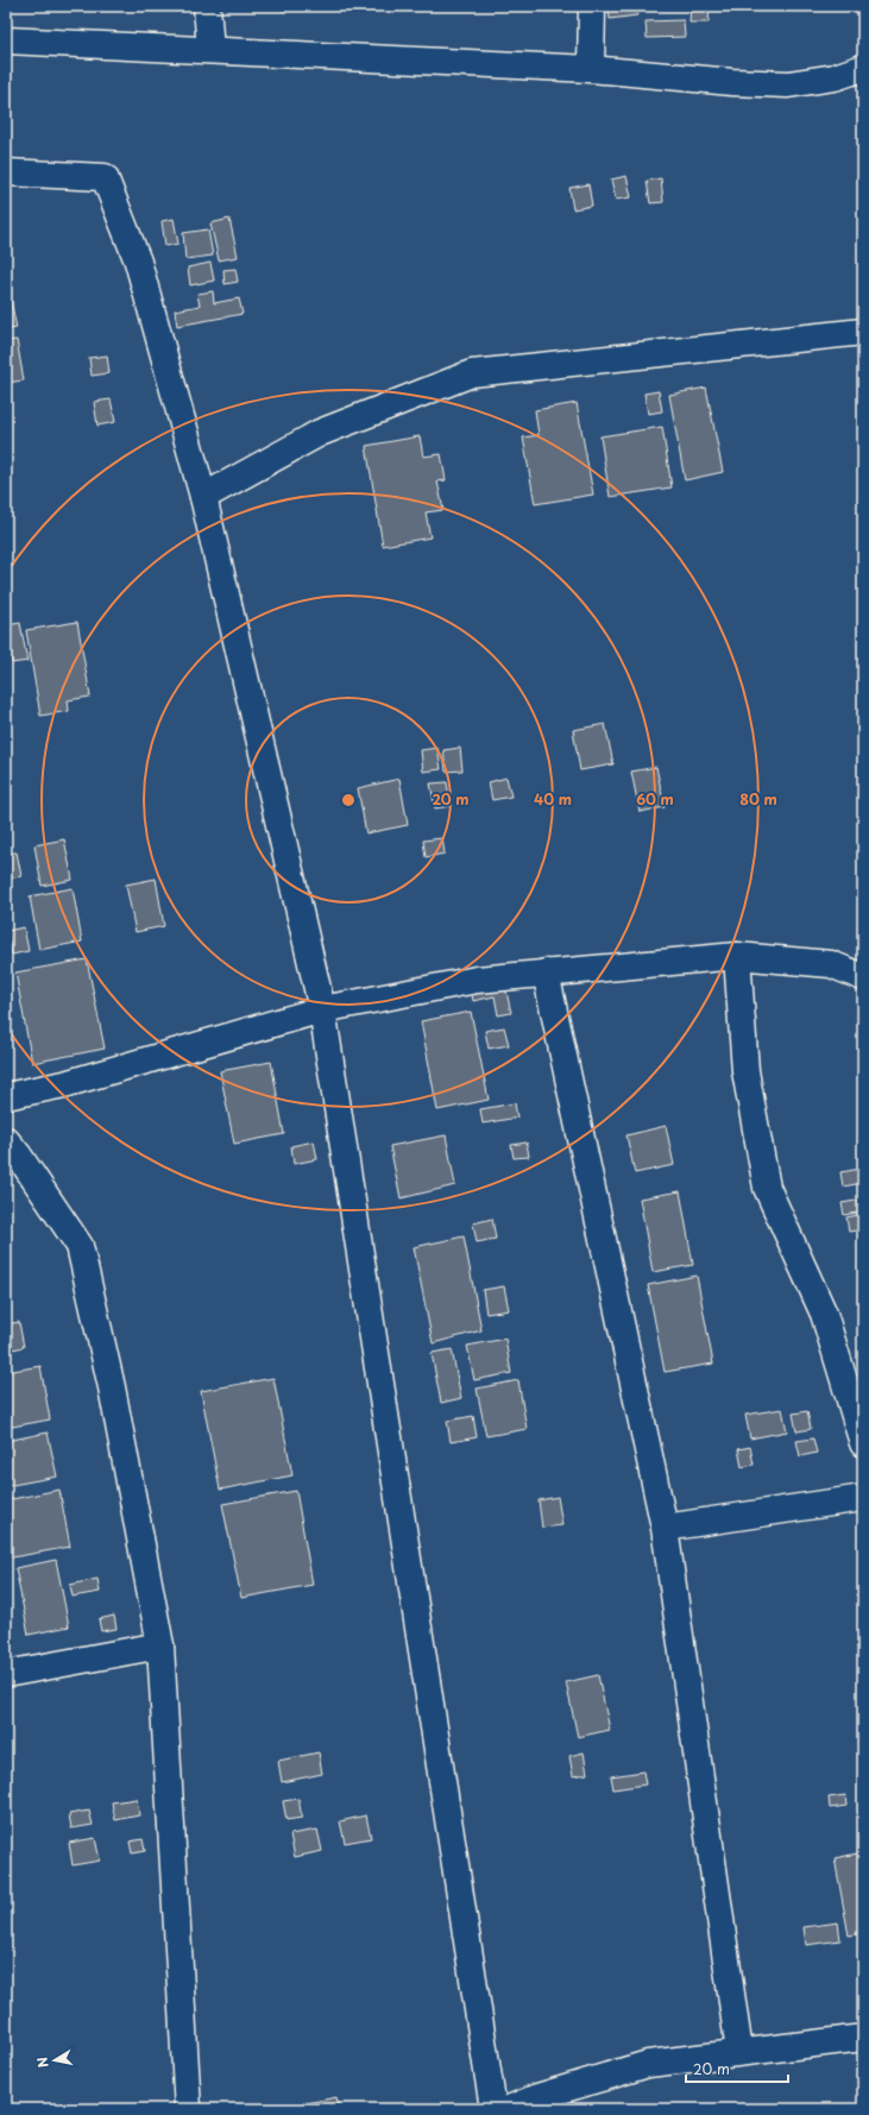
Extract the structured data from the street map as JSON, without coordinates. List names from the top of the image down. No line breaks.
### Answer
{"scale_bar":"20 m","north":"left","rings":["20 m","40 m","60 m","80 m"]}
